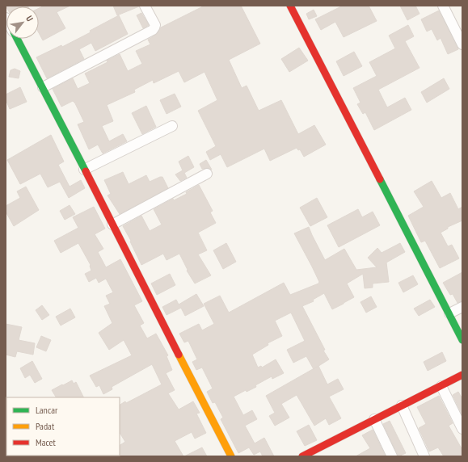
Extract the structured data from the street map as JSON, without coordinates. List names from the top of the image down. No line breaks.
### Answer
{"legend":["Lancar","Padat","Macet"],"north":"top right"}
